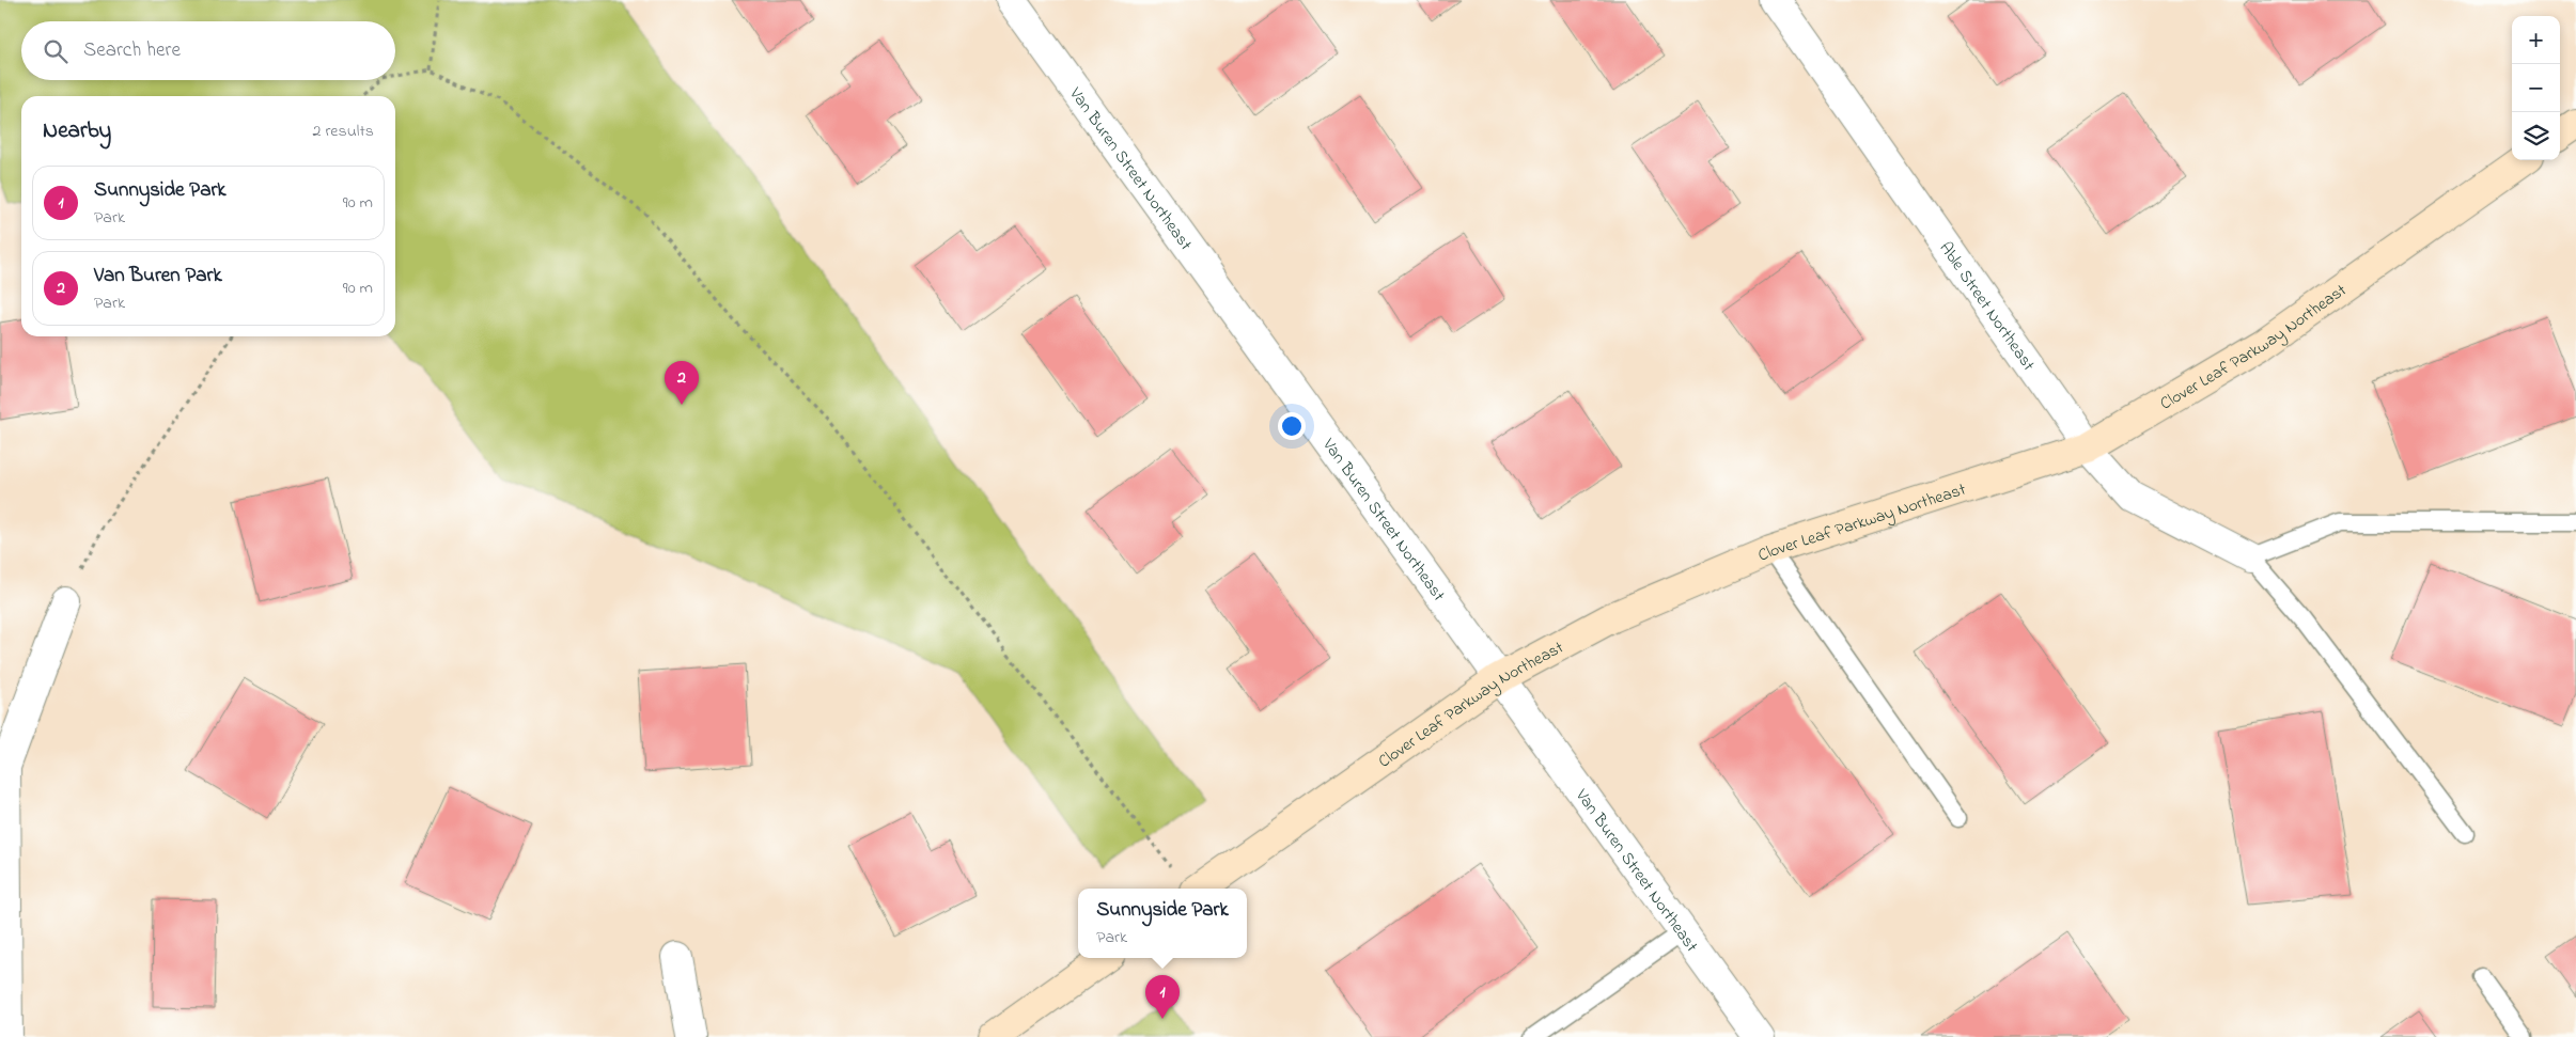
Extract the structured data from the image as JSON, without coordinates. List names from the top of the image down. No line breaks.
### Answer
{"streets":{"street":["Van Buren Street Northeast","Able Street Northeast","Clover Leaf Parkway Northeast"]},"crossings":[["Van Buren Street Northeast","Clover Leaf Parkway Northeast"],["Able Street Northeast","Clover Leaf Parkway Northeast"]],"page":{"map_buttons":["+","−"],"search":"Search here","heading":["Nearby","2 results"],"list":[{"mark":"1","name":"Sunnyside Park","note":"Park","value":"90 m"},{"mark":"2","name":"Van Buren Park","note":"Park","value":"90 m"}],"pins":["2","1"],"popup":["Sunnyside Park","Park"]}}
